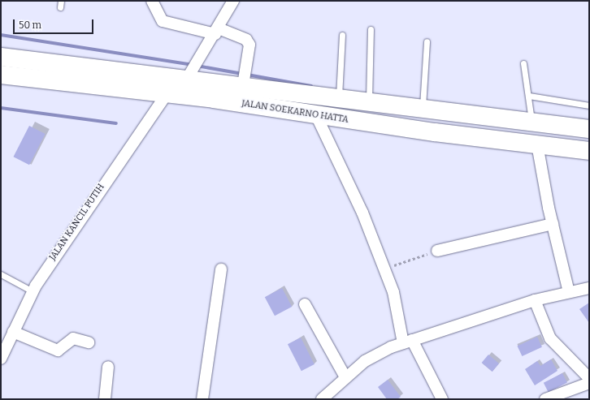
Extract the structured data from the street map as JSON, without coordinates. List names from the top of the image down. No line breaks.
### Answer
{"streets":{"highway":["JALAN SOEKARNO HATTA"],"street":["JALAN KANCIL PUTIH"]},"crossings":[["JALAN SOEKARNO HATTA","JALAN KANCIL PUTIH"]],"scale_bar":"50 m"}
